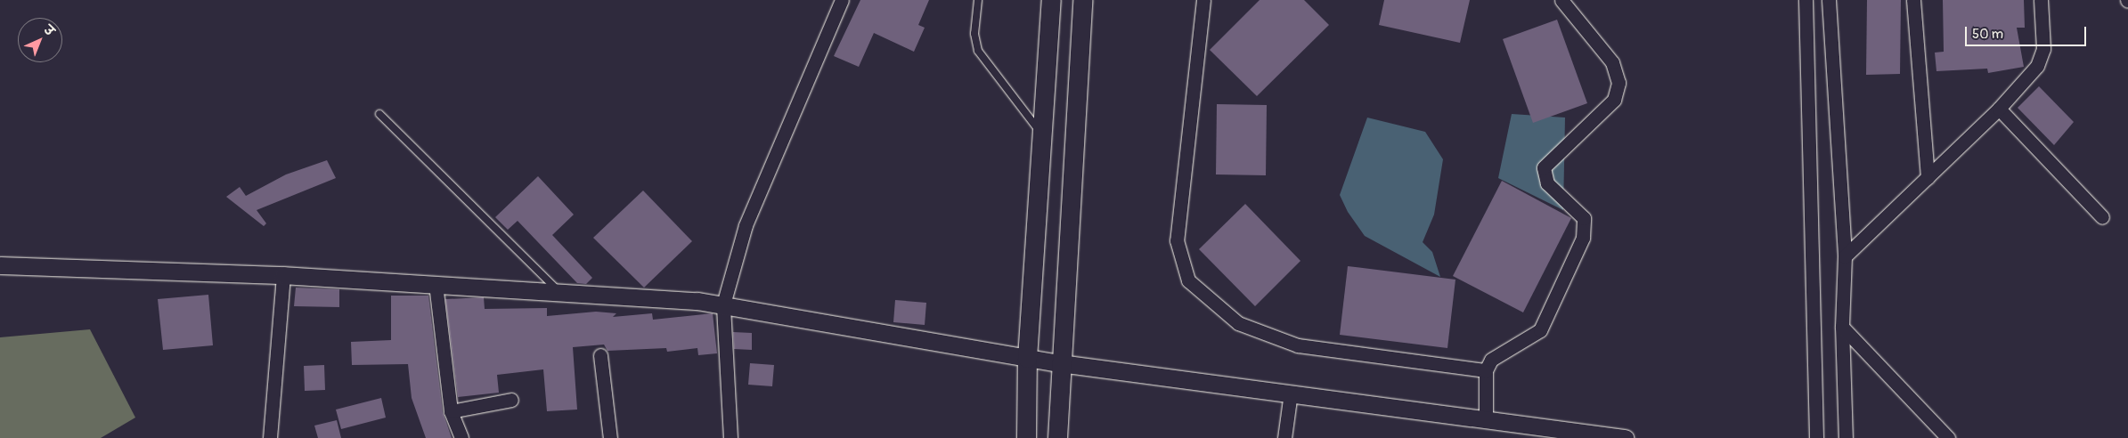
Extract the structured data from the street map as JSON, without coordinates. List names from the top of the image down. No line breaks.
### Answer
{"scale_bar":"50 m","north":"top right"}
